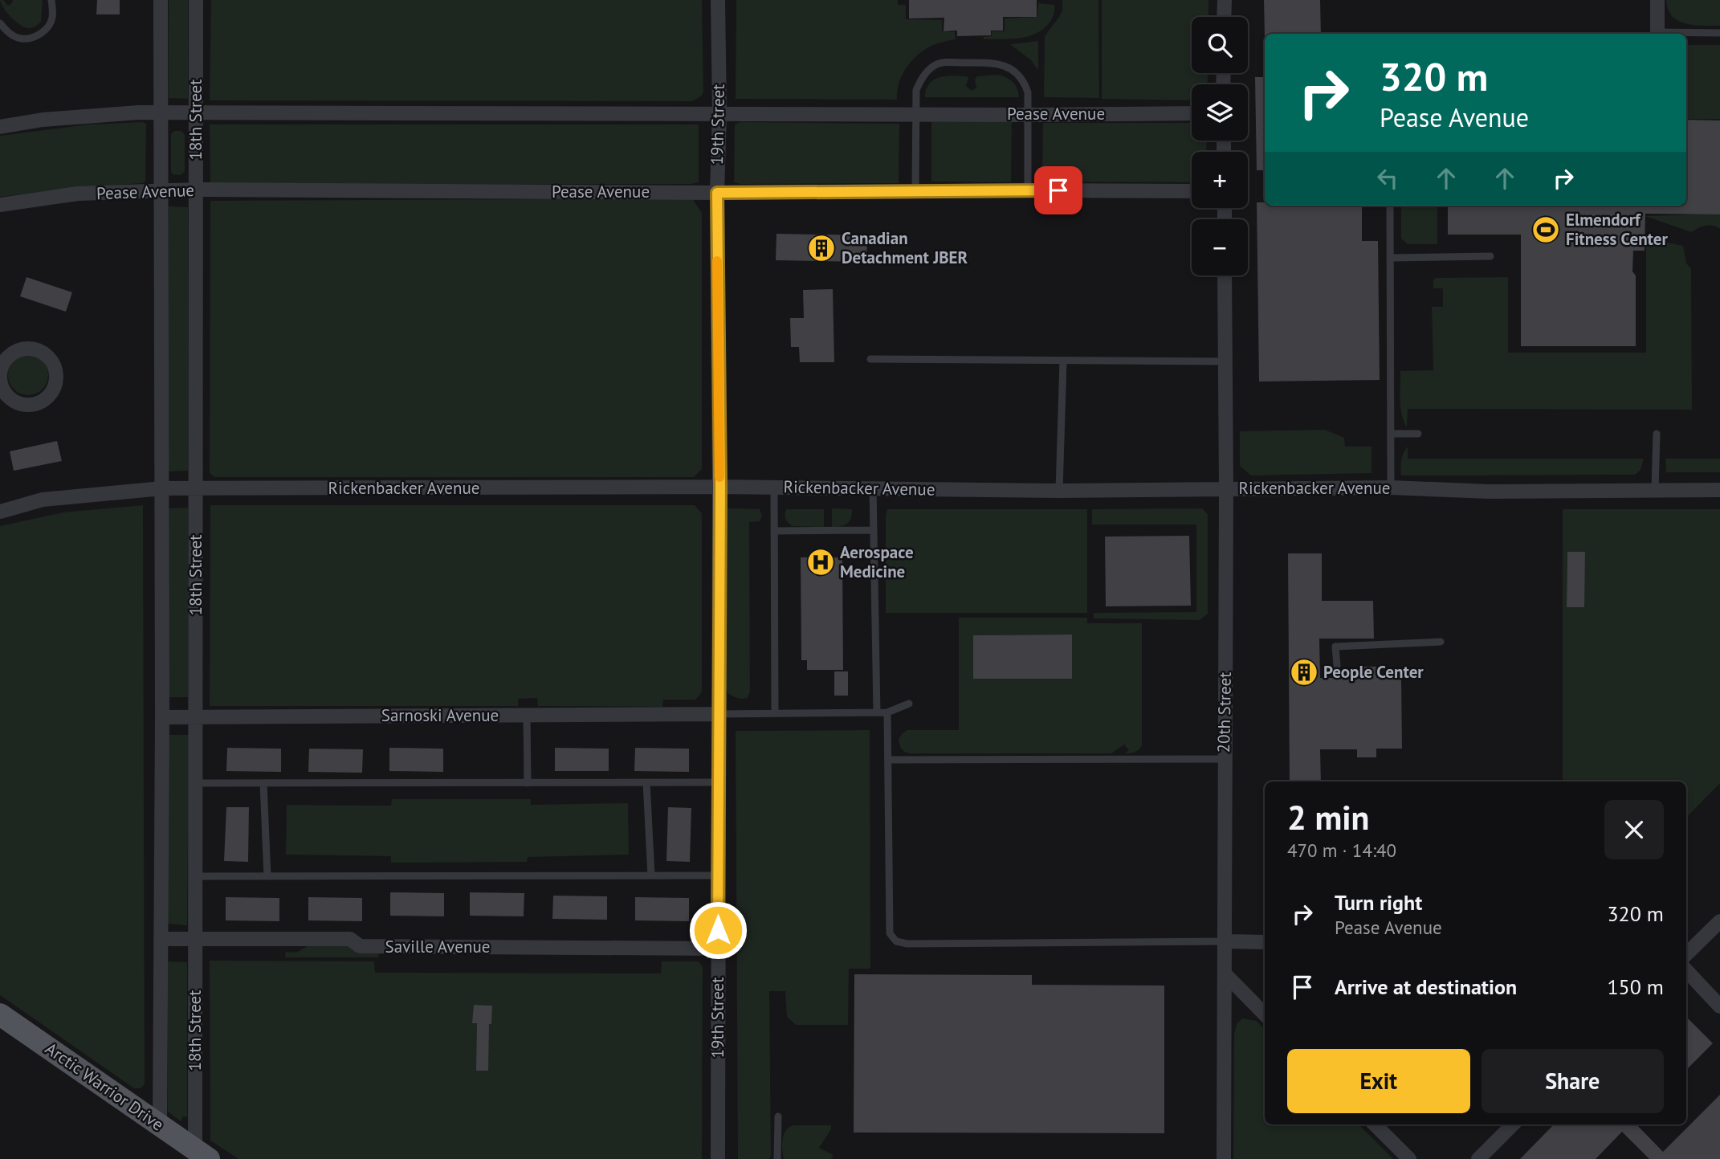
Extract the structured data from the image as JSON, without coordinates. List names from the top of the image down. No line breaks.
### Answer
{"streets":{"main road":["Arctic Warrior Drive"],"street":["Pease Avenue","18th Street","19th Street","Rickenbacker Avenue","20th Street","Sarnoski Avenue","Saville Avenue"]},"crossings":[["Pease Avenue","18th Street"],["Pease Avenue","19th Street"],["18th Street","Rickenbacker Avenue"],["18th Street","Sarnoski Avenue"],["18th Street","Saville Avenue"],["18th Street","Arctic Warrior Drive"],["19th Street","Rickenbacker Avenue"],["19th Street","Sarnoski Avenue"],["19th Street","Saville Avenue"],["Rickenbacker Avenue","20th Street"]],"places":{"sports":["Elmendorf Fitness Center"],"building":["Canadian Detachment JBER","People Center"],"hospital":["Aerospace Medicine"]},"page":{"map_buttons":["+","−"],"turn":["320 m","Pease Avenue"],"heading":["2 min","470 m · 14:40"],"list":[{"name":"Turn right","note":"Pease Avenue","value":"320 m"},{"name":"Arrive at destination","value":"150 m"}],"buttons":["Exit","Share"]}}
